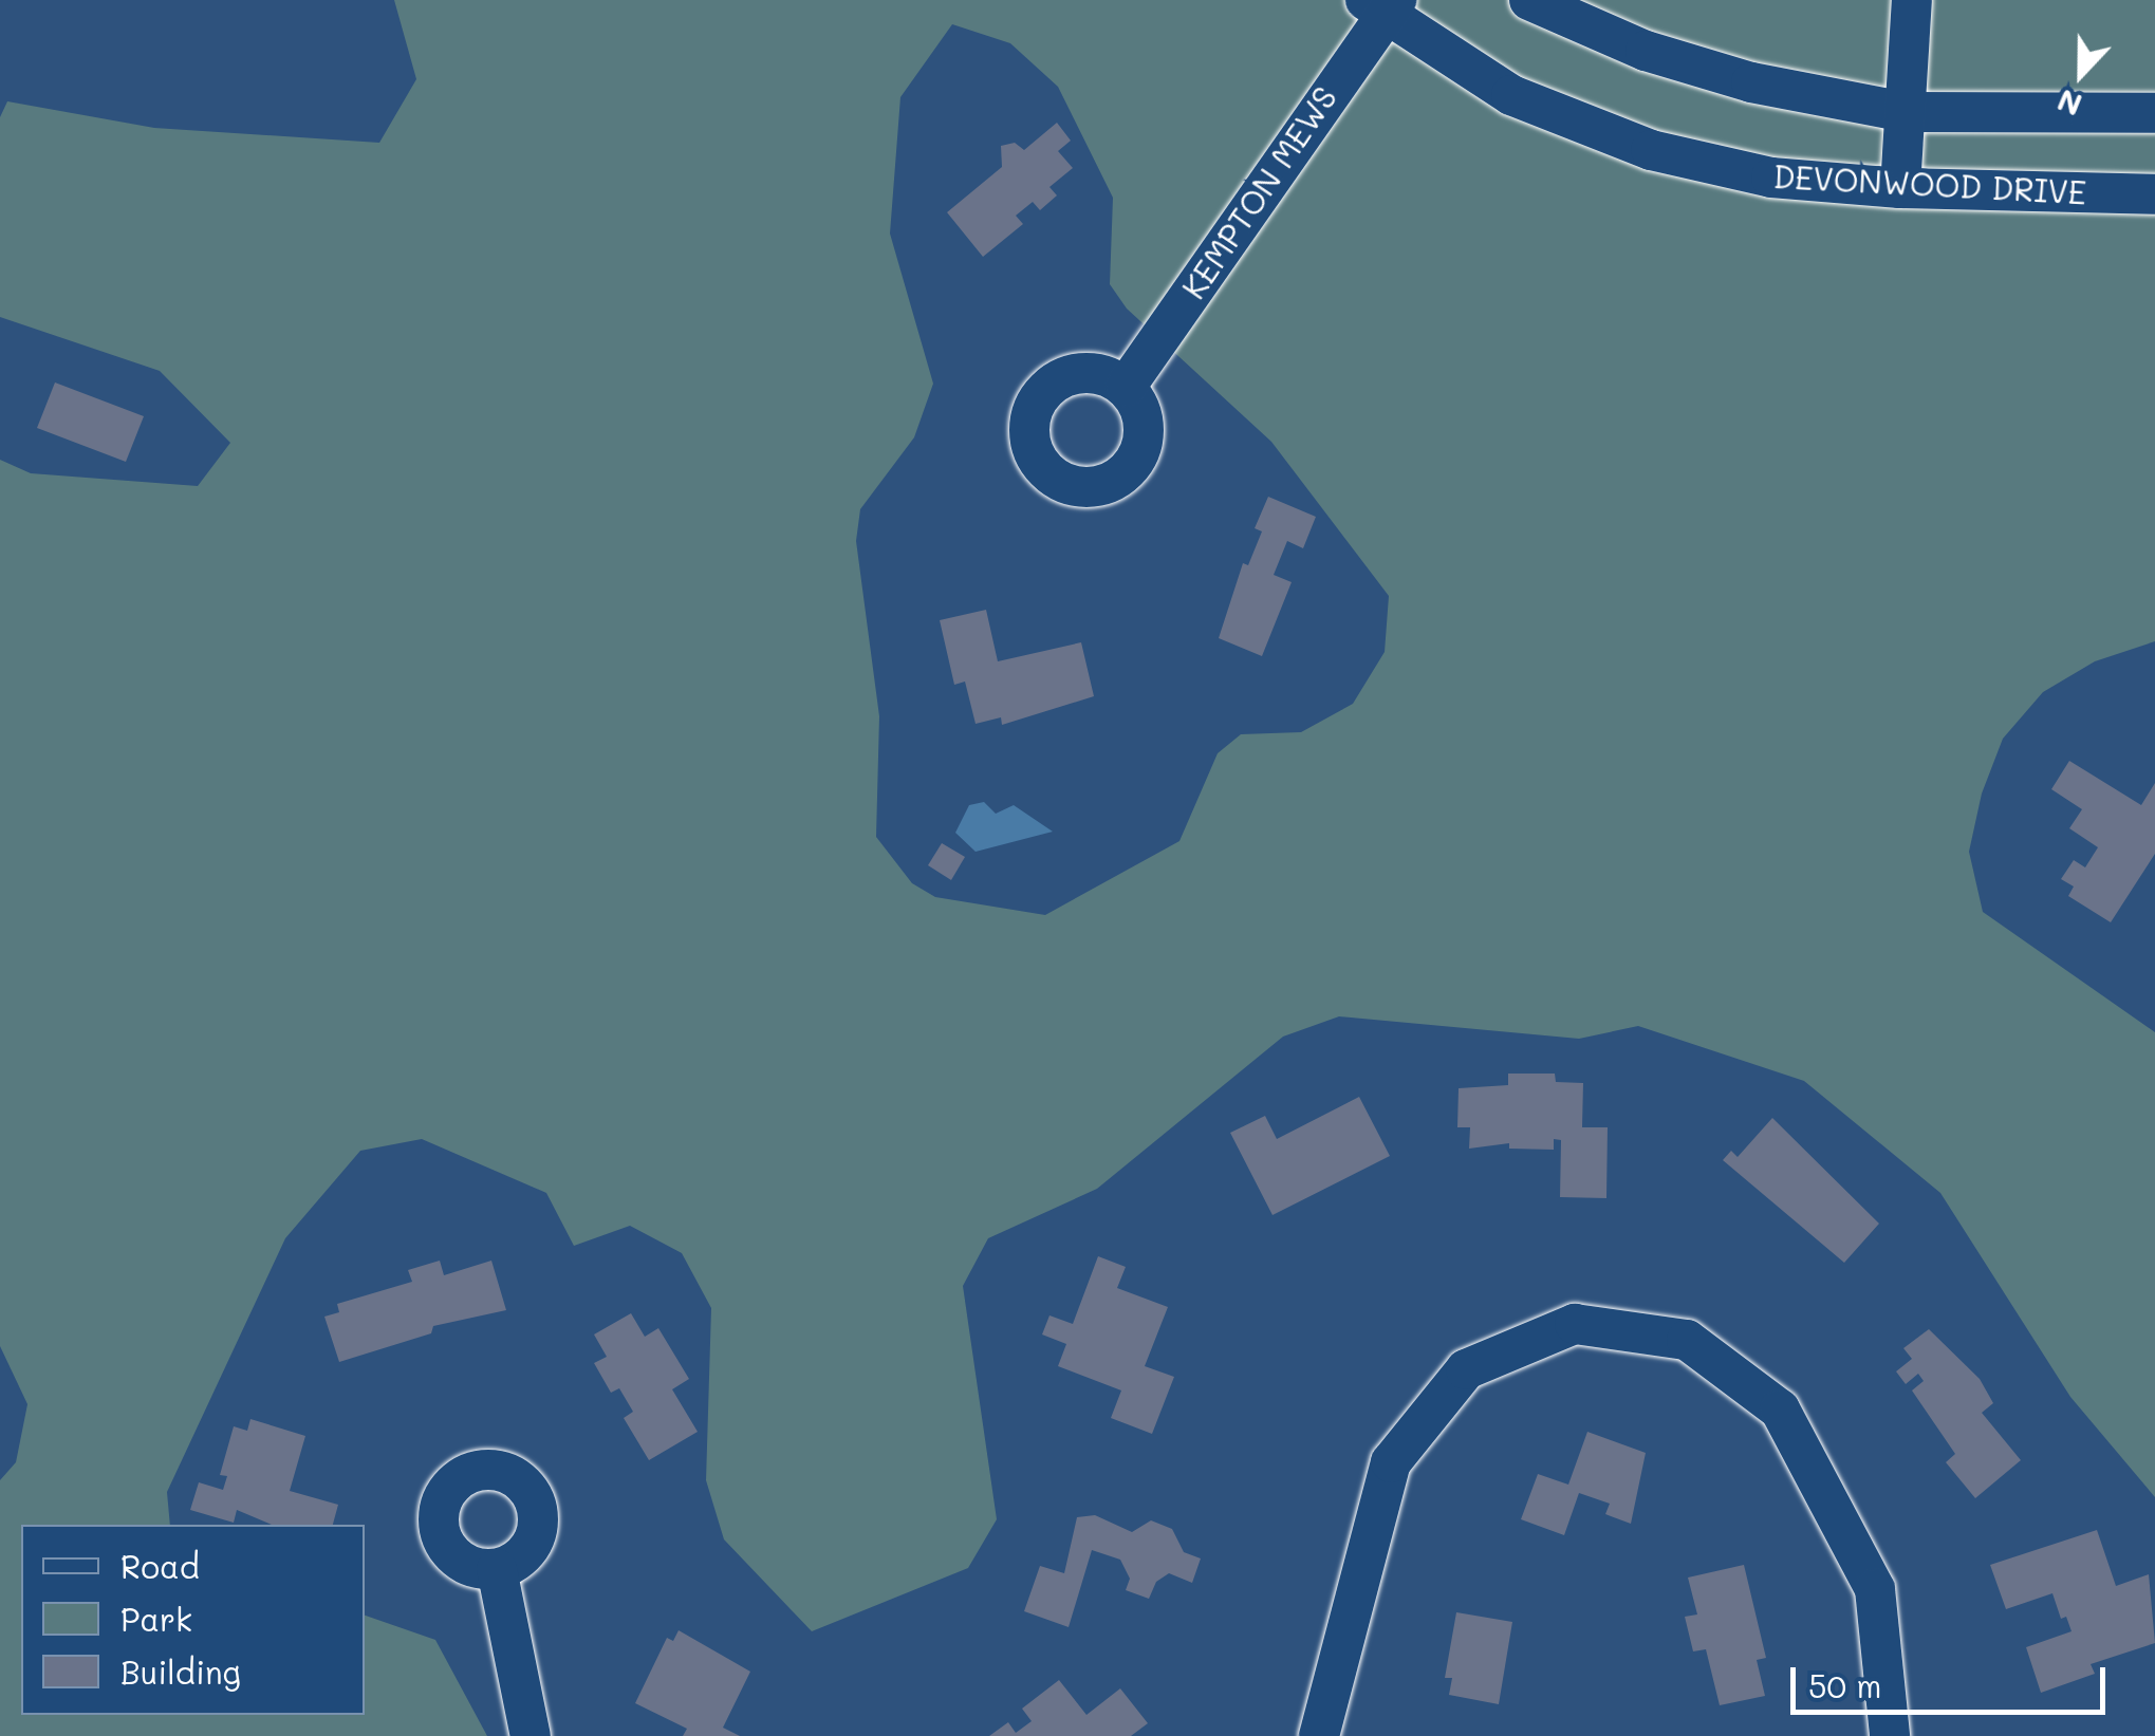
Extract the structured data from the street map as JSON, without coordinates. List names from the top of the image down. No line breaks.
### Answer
{"streets":{"street":["DEVONWOOD DRIVE","KEMPTON MEWS"]},"crossings":[["DEVONWOOD DRIVE","KEMPTON MEWS"]],"legend":["Road","Park","Building"],"scale_bar":"50 m","north":"bottom"}
